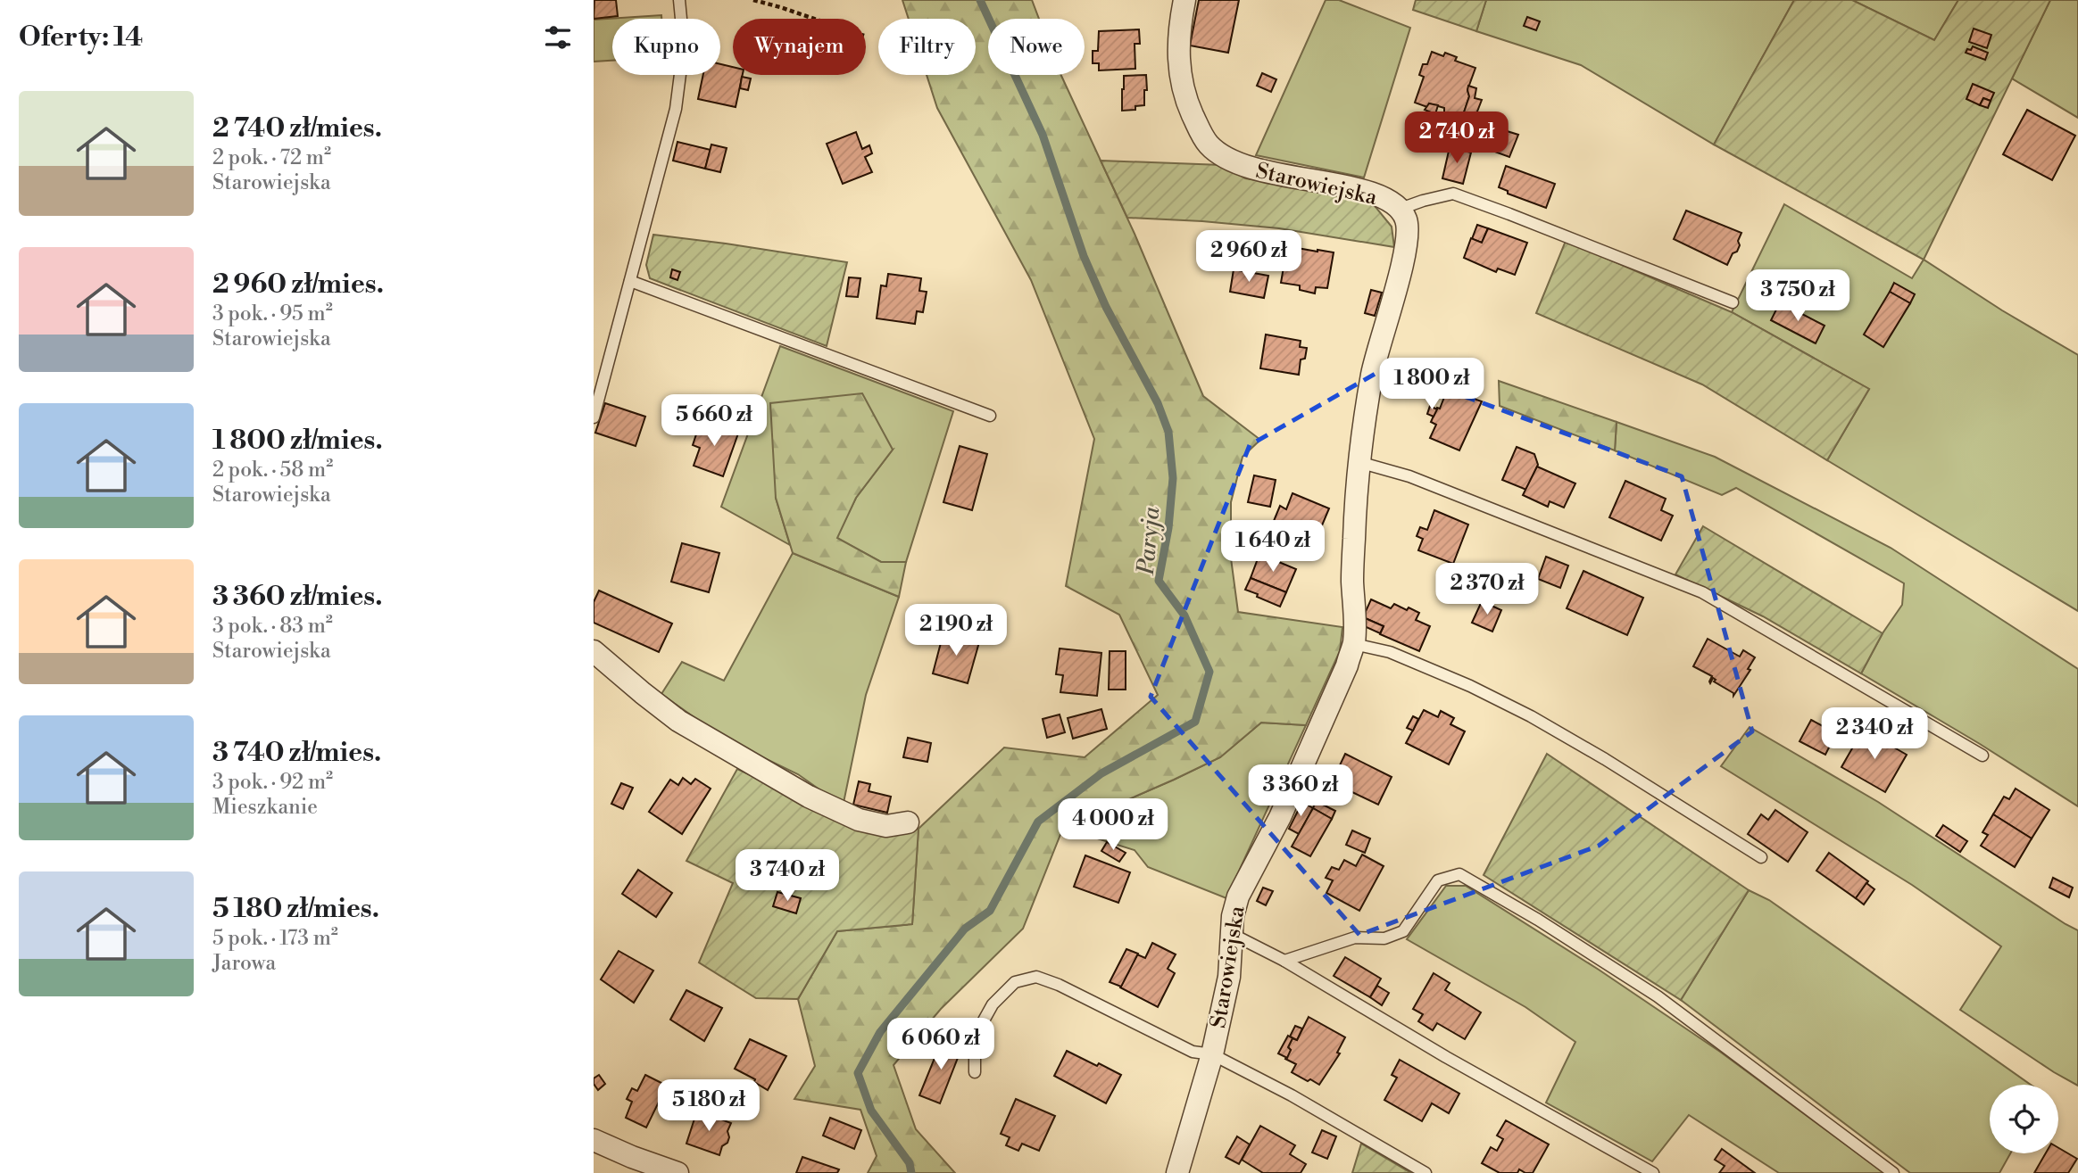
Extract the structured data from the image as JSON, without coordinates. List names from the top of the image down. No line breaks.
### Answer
{"streets":{"street":["Starowiejska"]},"water":["Paryja"],"page":{"heading":"Oferty: 14","chip":["Kupno","Wynajem","Filtry","Nowe"],"list":[{"name":"2 740 zł/mies.","note":"2 pok. · 72 m² · Starowiejska"},{"name":"2 960 zł/mies.","note":"3 pok. · 95 m² · Starowiejska"},{"name":"1 800 zł/mies.","note":"2 pok. · 58 m² · Starowiejska"},{"name":"3 360 zł/mies.","note":"3 pok. · 83 m² · Starowiejska"},{"name":"3 740 zł/mies.","note":"3 pok. · 92 m² · Mieszkanie"},{"name":"5 180 zł/mies.","note":"5 pok. · 173 m² · Jarowa"}],"price":["2 740 zł","2 960 zł","3 750 zł","1 800 zł","5 660 zł","1 640 zł","2 370 zł","2 190 zł","2 340 zł","3 360 zł","4 000 zł","3 740 zł","6 060 zł","5 180 zł"]}}
